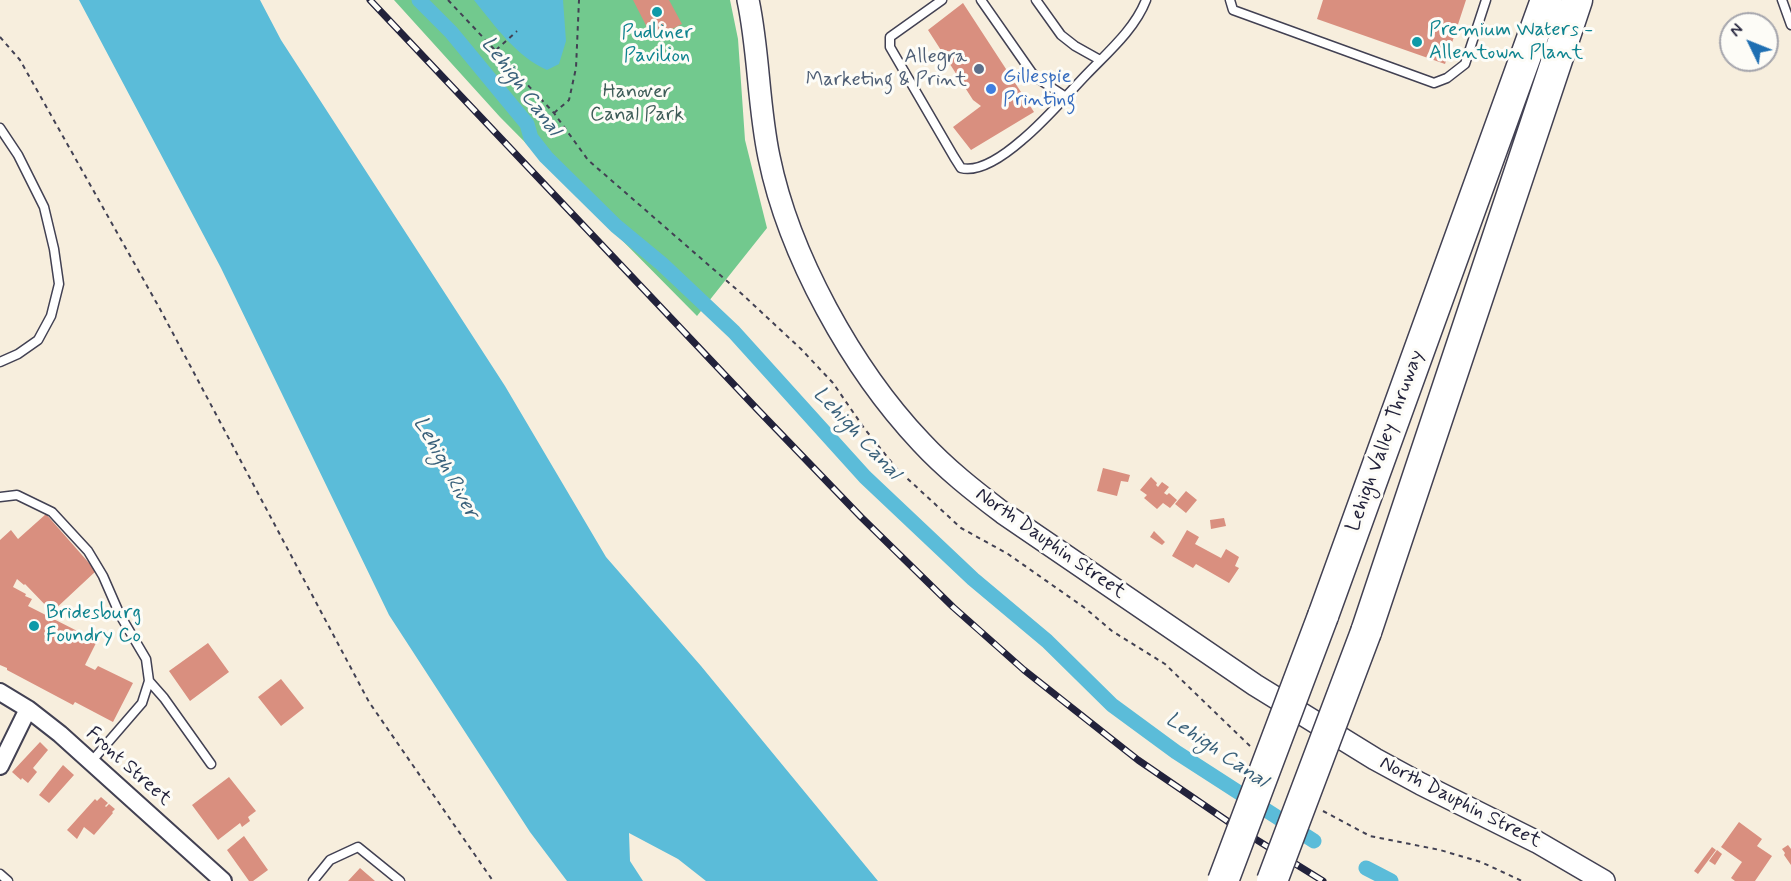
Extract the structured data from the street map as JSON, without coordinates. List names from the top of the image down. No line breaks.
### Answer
{"streets":{"highway":["Lehigh Valley Thruway"],"street":["North Dauphin Street","Front Street"]},"water":["Lehigh Canal","Lehigh River"],"parks":["Hanover Canal Park"],"places":["Pudliner Pavilion","Premium Waters - Allentown Plant","Allegra Marketing & Print","Gillespie Printing","Bridesburg Foundry Co"],"north":"top left"}
